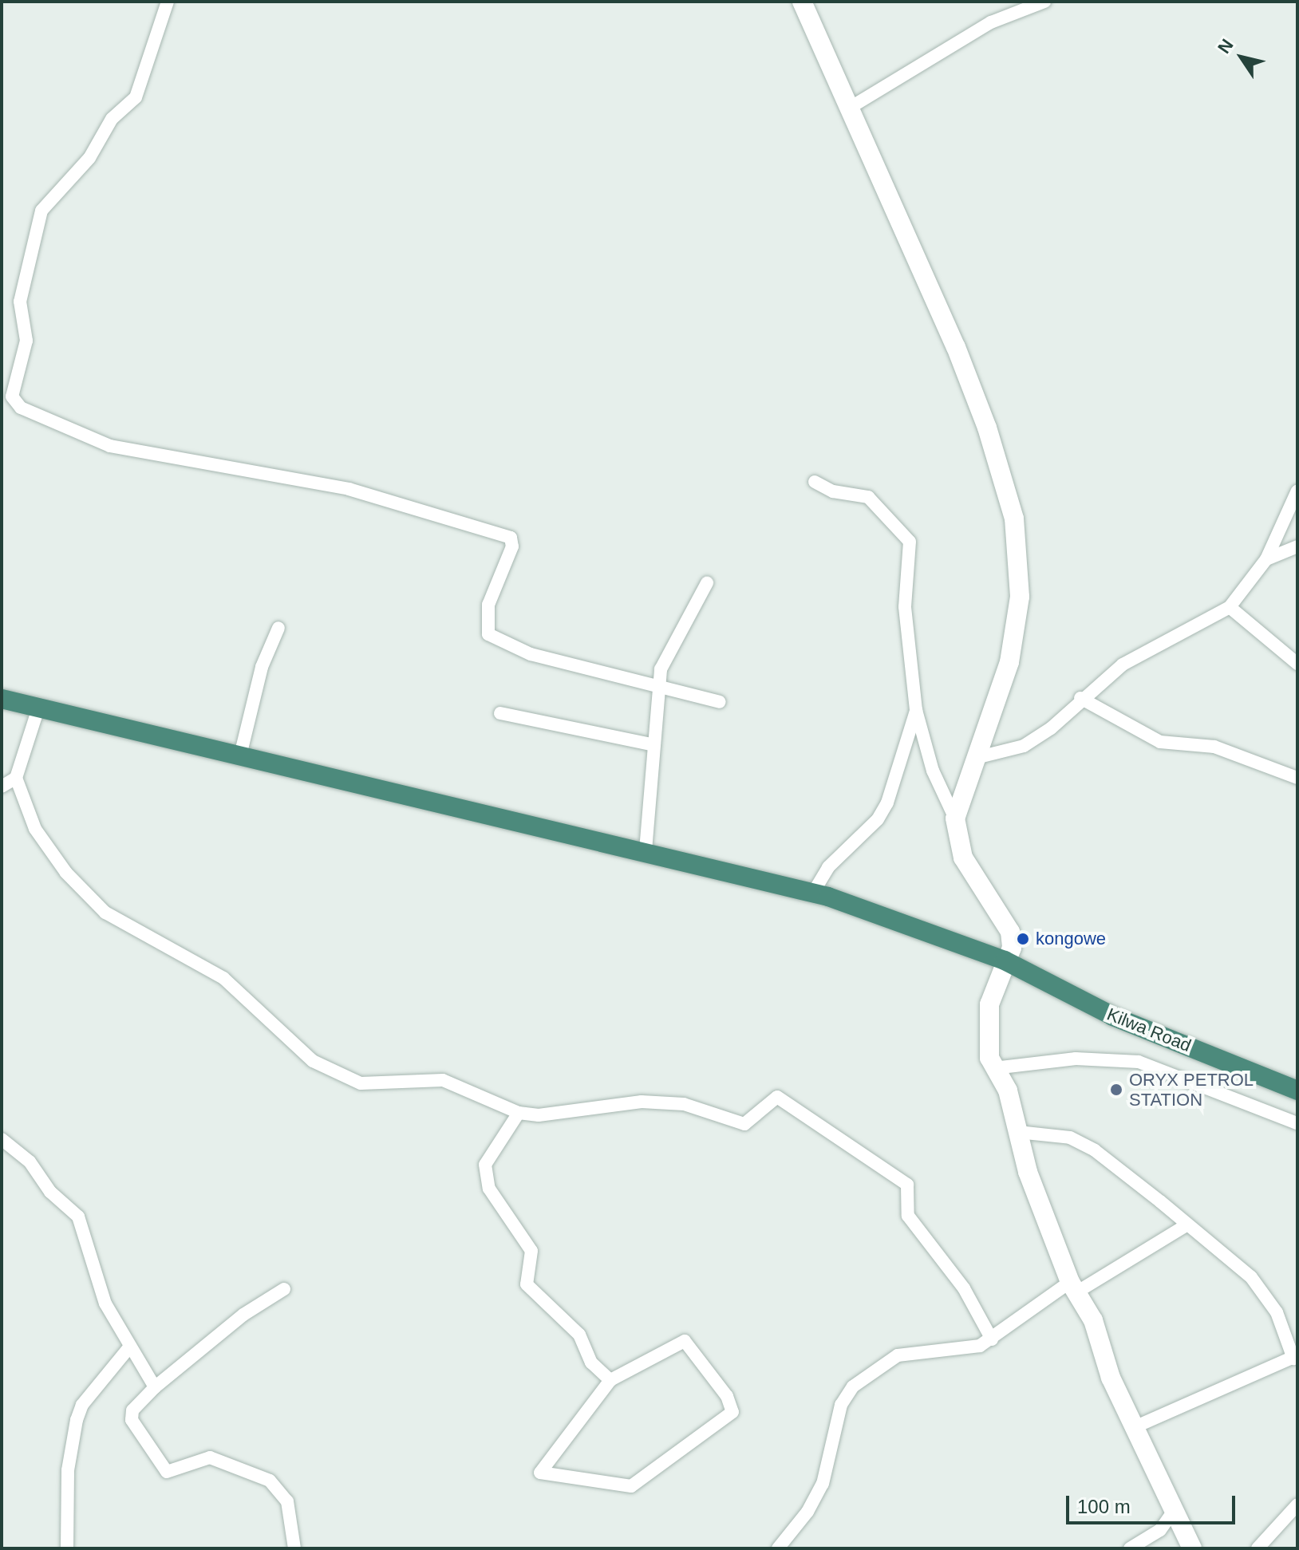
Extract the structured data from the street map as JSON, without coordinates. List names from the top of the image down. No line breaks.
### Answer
{"streets":{"highway":["Kilwa Road"]},"places":["kongowe","ORYX PETROL STATION"],"scale_bar":"100 m","north":"top left"}
